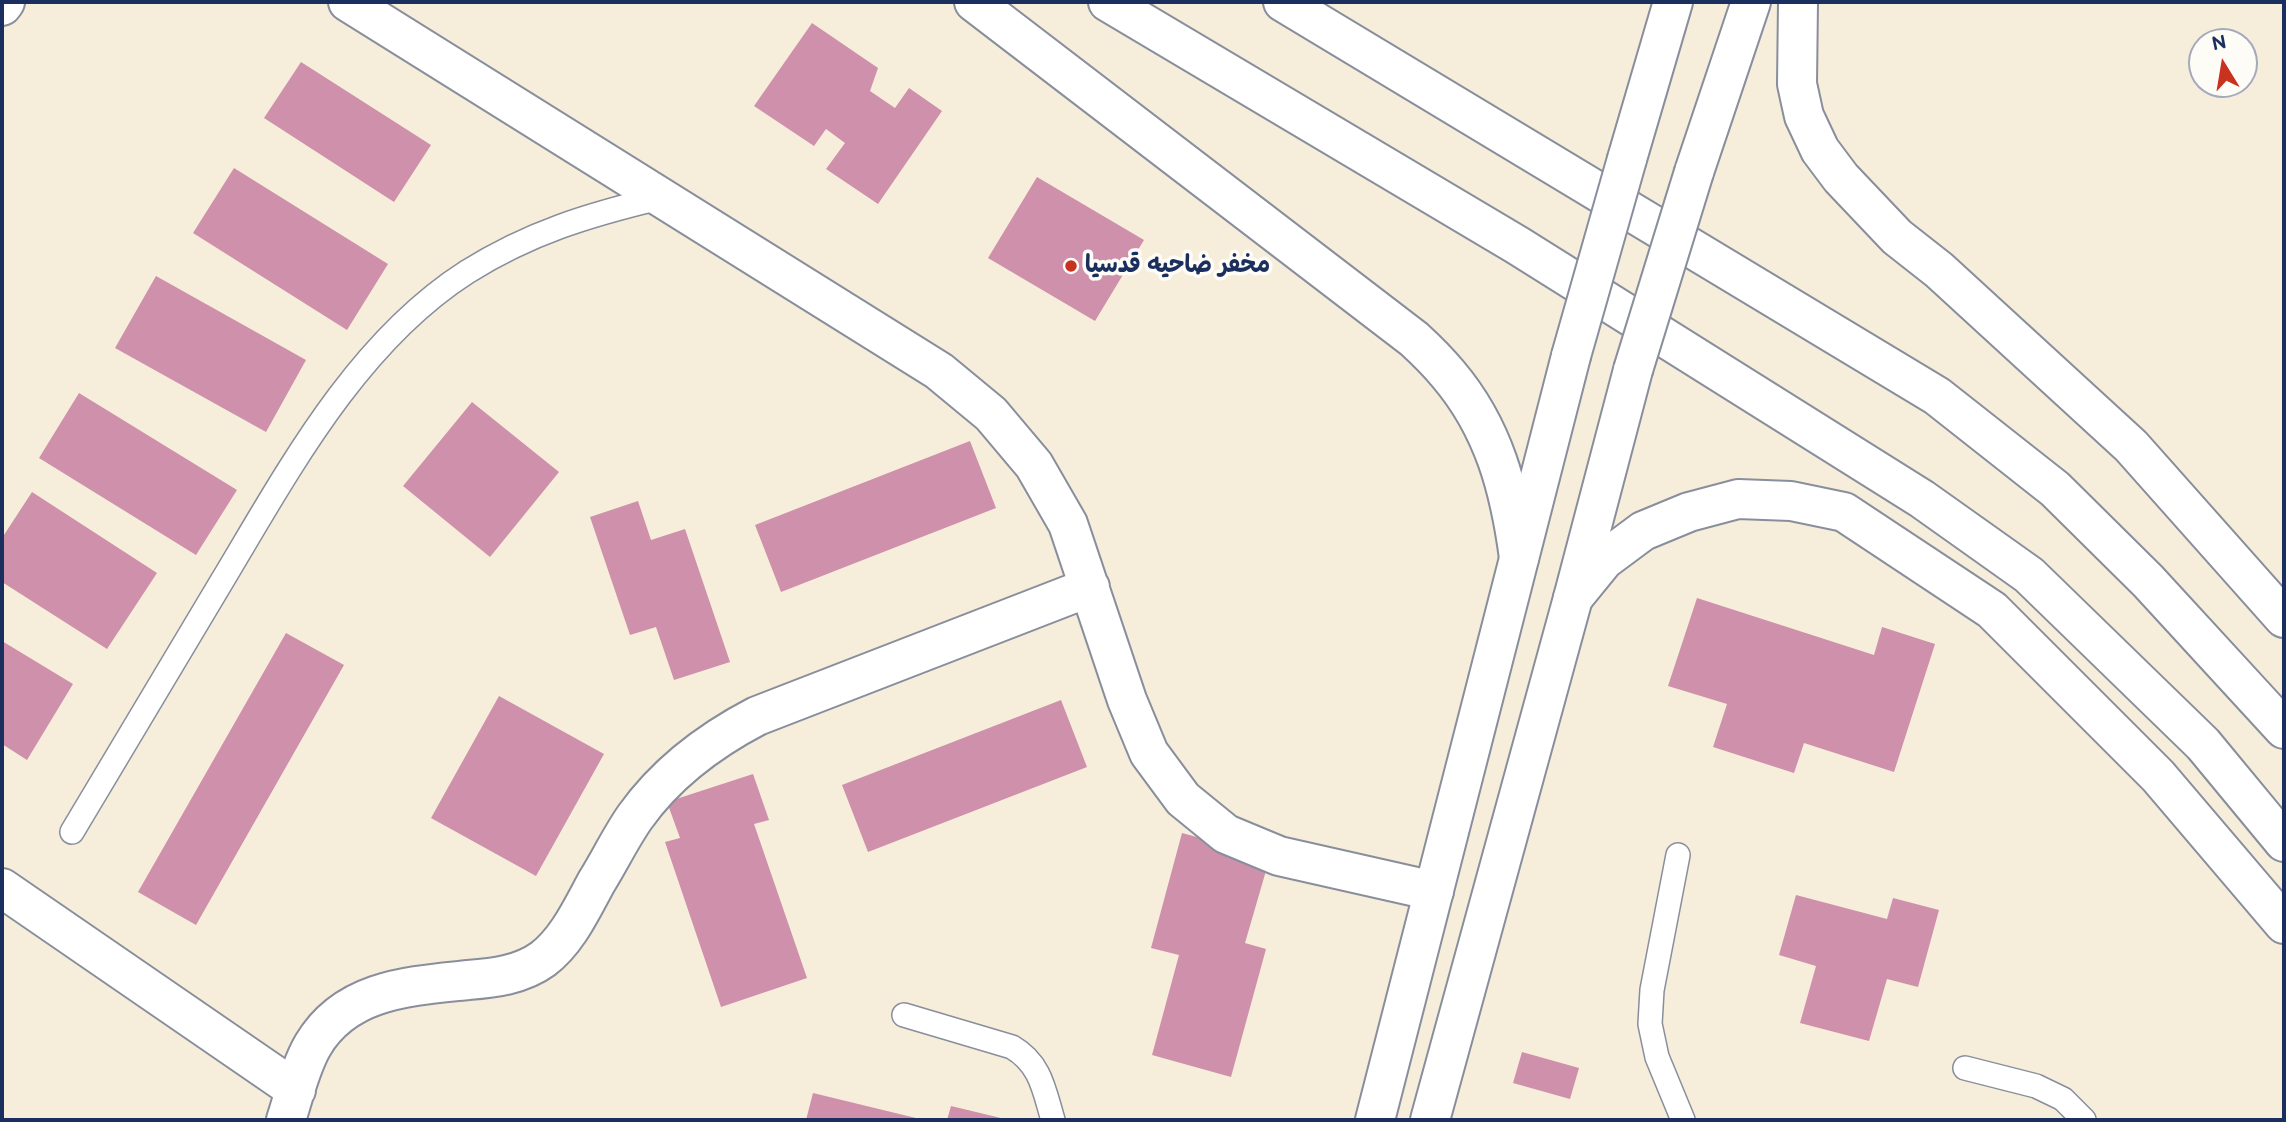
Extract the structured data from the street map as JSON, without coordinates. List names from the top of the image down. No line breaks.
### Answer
{"places":["مخفر ضاحيه قدسيا"],"north":"top"}
